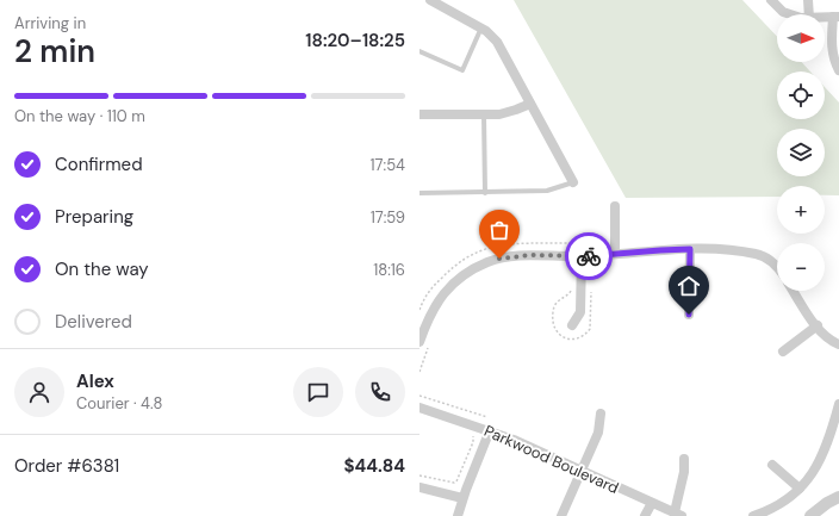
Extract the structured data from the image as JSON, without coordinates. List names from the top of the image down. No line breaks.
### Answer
{"streets":{"street":["Parkwood Boulevard"]},"north":"right","page":{"heading":["2 min","Arriving in","18:20–18:25"],"panel":["Alex","Courier · 4.8","Order #6381","$44.84"],"map_buttons":["+","−"],"bar":"On the way · 110 m","list":[["Confirmed","17:54"],["Preparing","17:59"],["On the way","18:16"],"Delivered"]}}
